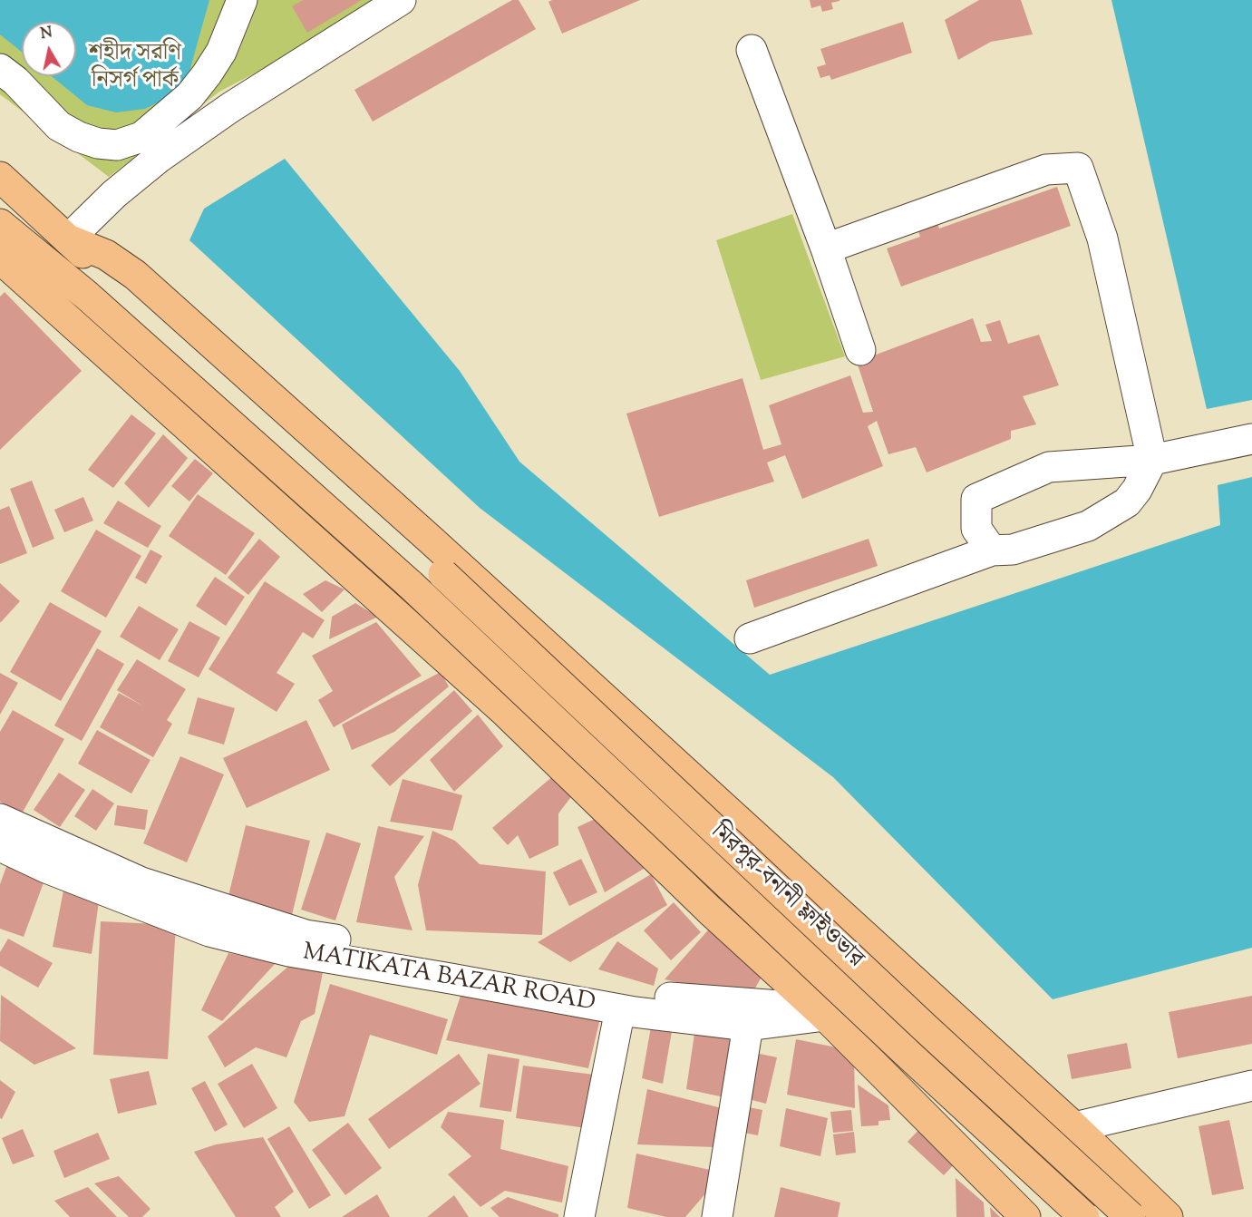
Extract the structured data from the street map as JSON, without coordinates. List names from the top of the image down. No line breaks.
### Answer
{"streets":{"main road":["মিরপুর-বনানী ফ্লাইওভার"],"street":["MATIKATA BAZAR ROAD"]},"parks":["শহীদ সরণি নিসর্গ পার্ক"],"north":"top"}
